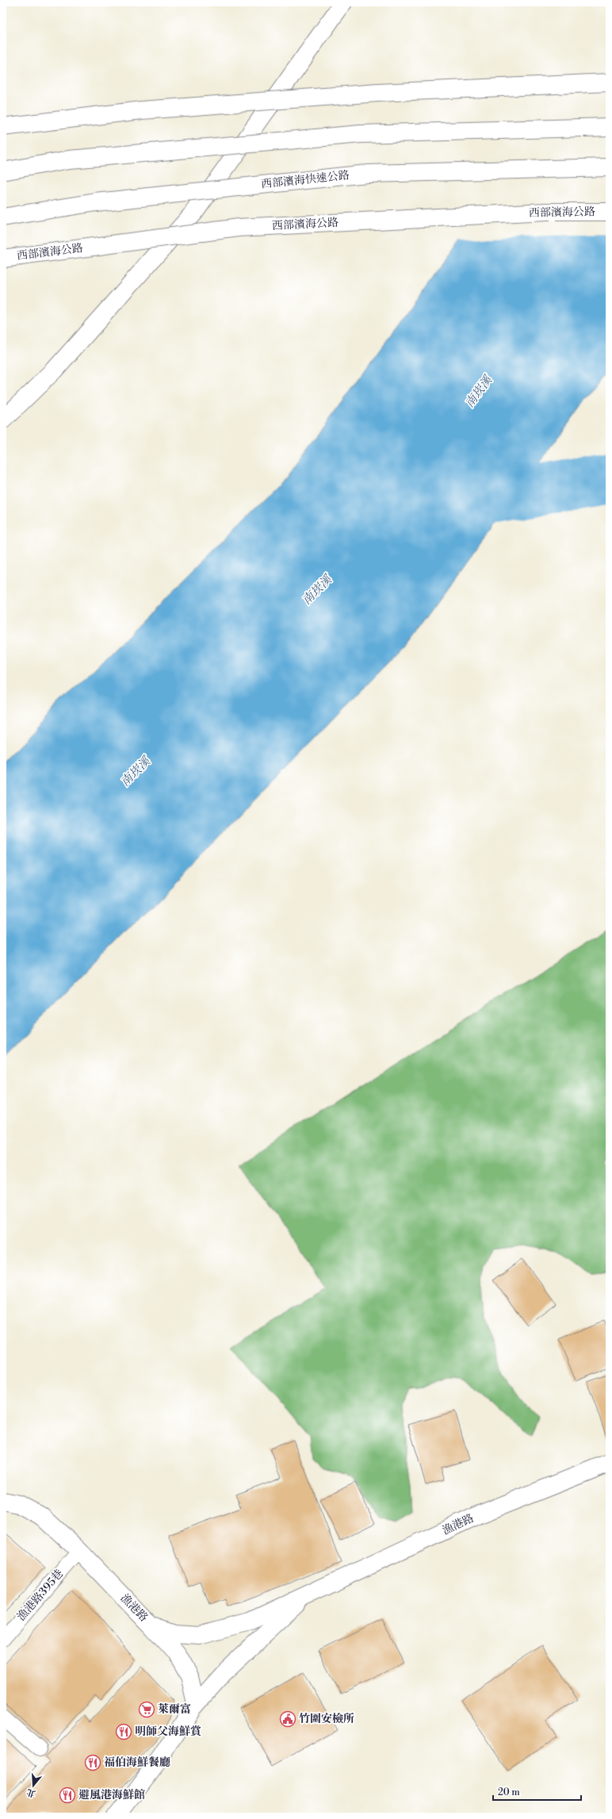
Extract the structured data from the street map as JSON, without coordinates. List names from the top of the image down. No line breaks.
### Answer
{"streets":{"main road":["西部濱海快速公路","西部濱海公路","漁港路"],"lane":["漁港路395巷"]},"crossings":[["漁港路","漁港路395巷"]],"water":["南崁溪"],"places":{"supermarket":["萊爾富"],"public building":["竹圍安檢所"],"restaurant":["明師父海鮮賞","福伯海鮮餐廳","避風港海鮮館"]},"scale_bar":"20 m","north":"bottom"}
